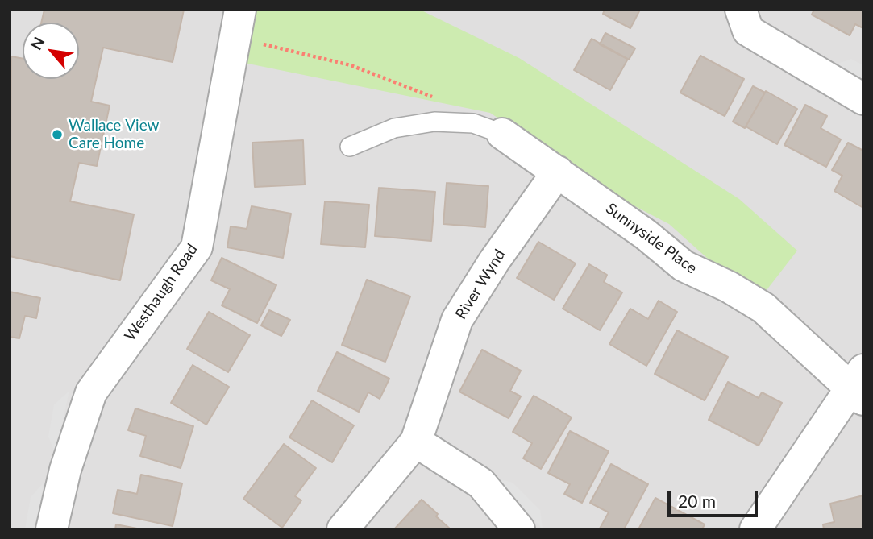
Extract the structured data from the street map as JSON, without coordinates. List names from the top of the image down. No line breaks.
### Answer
{"streets":{"street":["Sunnyside Place","River Wynd","Westhaugh Road"]},"crossings":[["Sunnyside Place","River Wynd"]],"places":["Wallace View Care Home"],"scale_bar":"20 m","north":"top left"}
